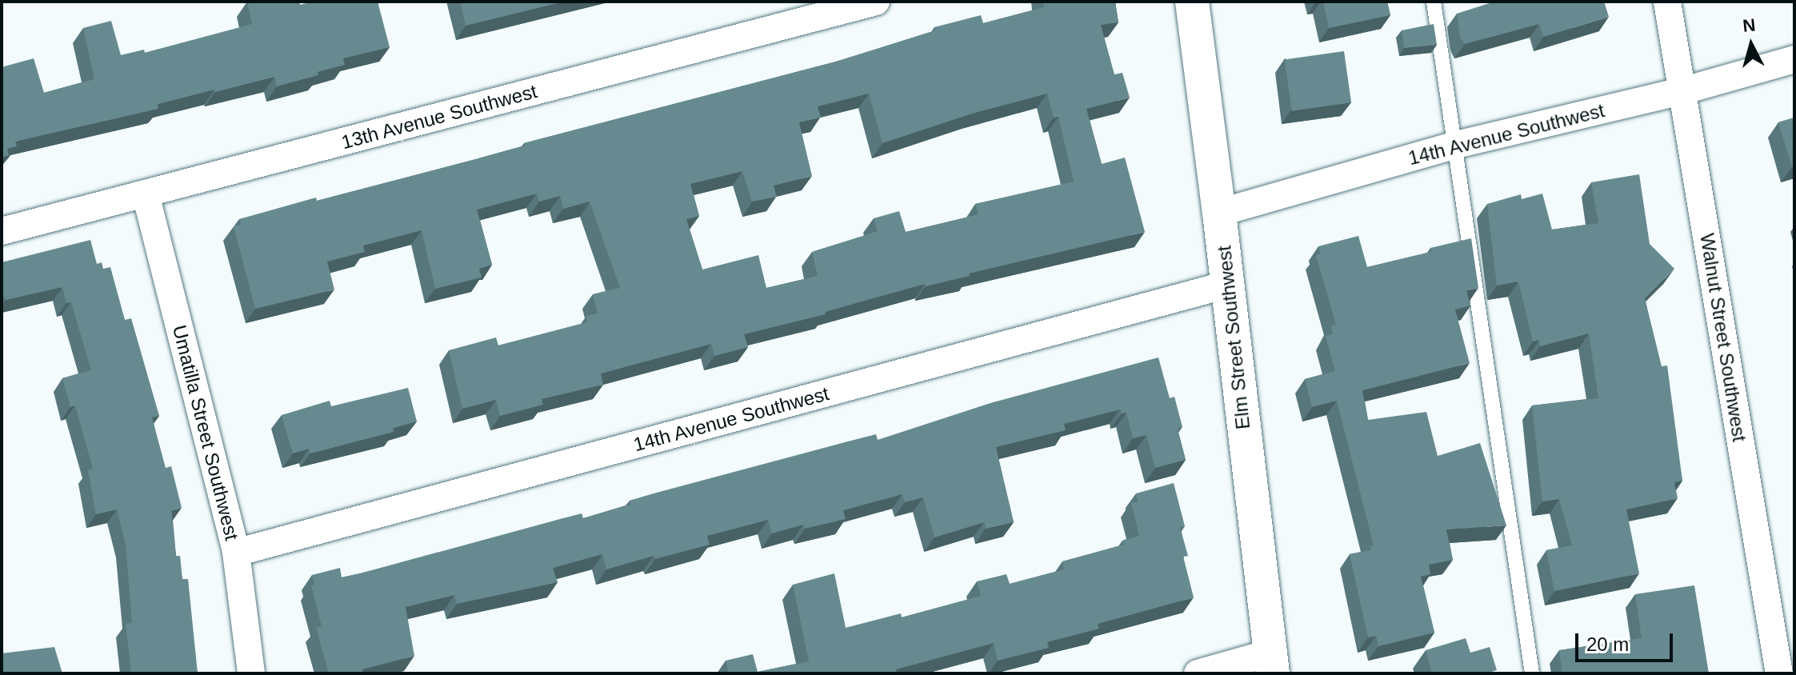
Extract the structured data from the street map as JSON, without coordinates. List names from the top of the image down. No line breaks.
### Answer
{"streets":{"street":["13th Avenue Southwest","14th Avenue Southwest","Elm Street Southwest","Walnut Street Southwest","Umatilla Street Southwest"]},"crossings":[["13th Avenue Southwest","Umatilla Street Southwest"],["14th Avenue Southwest","Elm Street Southwest"],["14th Avenue Southwest","Walnut Street Southwest"],["14th Avenue Southwest","Umatilla Street Southwest"]],"scale_bar":"20 m","north":"top"}
